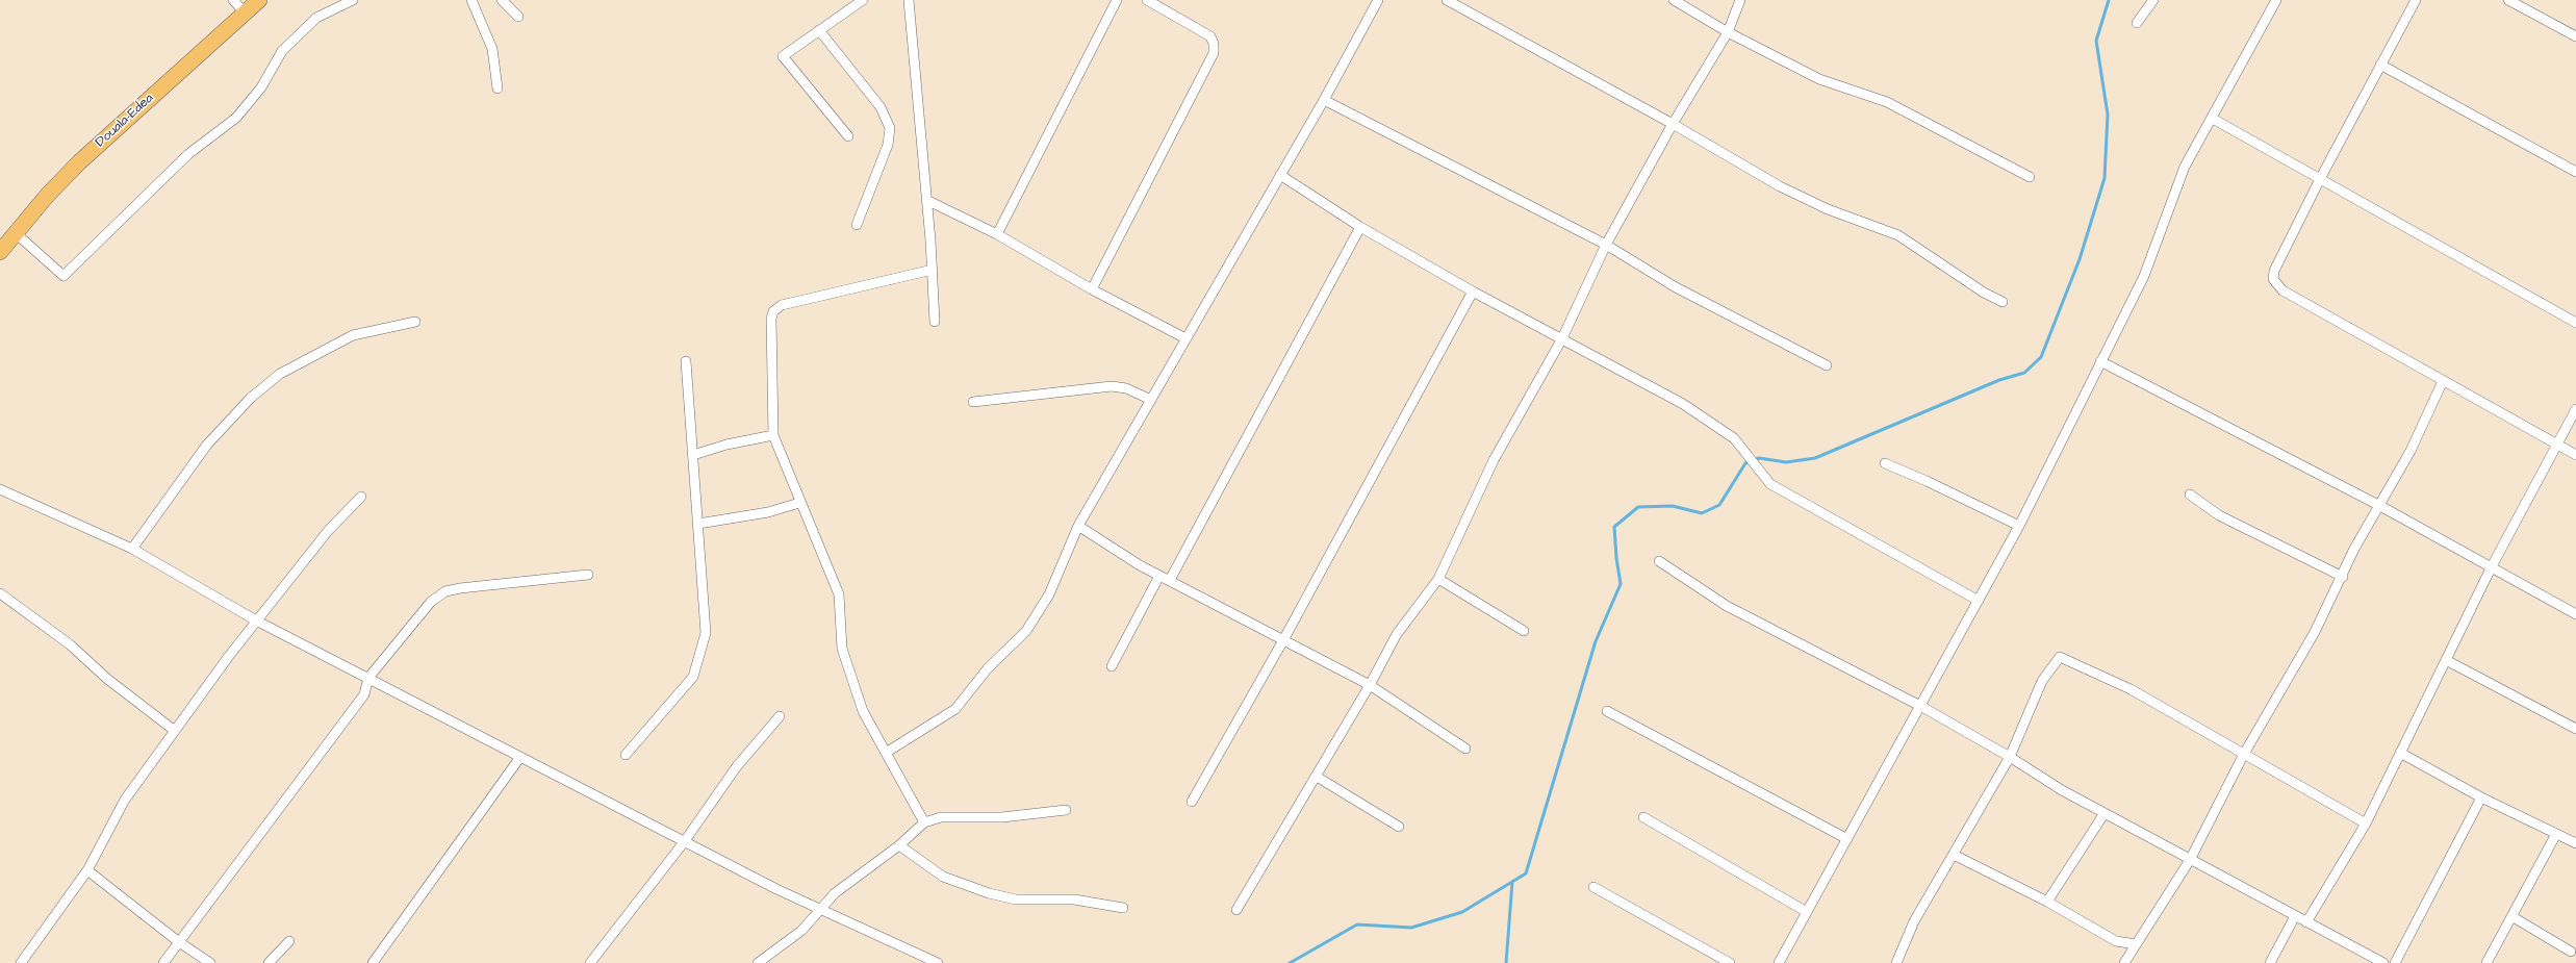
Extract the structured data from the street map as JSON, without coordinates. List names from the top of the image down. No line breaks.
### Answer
{"streets":{"highway":["Douala-Edea"]}}
